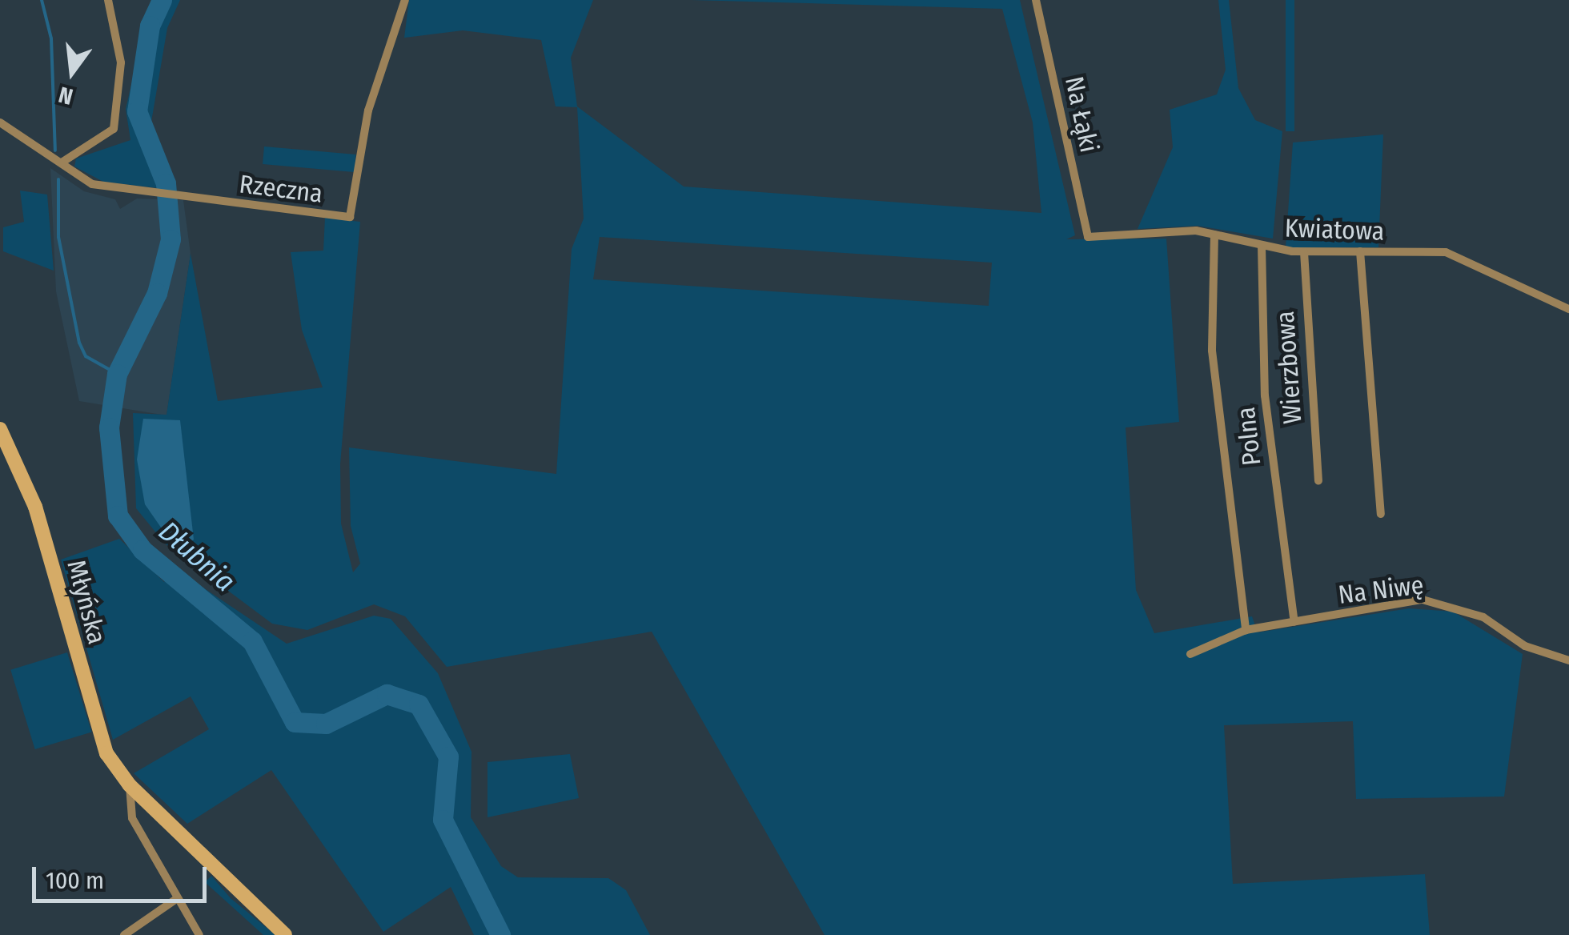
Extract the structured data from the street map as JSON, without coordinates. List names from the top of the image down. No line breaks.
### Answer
{"streets":{"street":["Na Łąki","Rzeczna","Kwiatowa","Wierzbowa","Polna","Na Niwę","Młyńska"]},"crossings":[["Na Łąki","Kwiatowa"],["Kwiatowa","Wierzbowa"],["Kwiatowa","Polna"],["Polna","Na Niwę"]],"water":["Dłubnia"],"scale_bar":"100 m","north":"bottom"}
